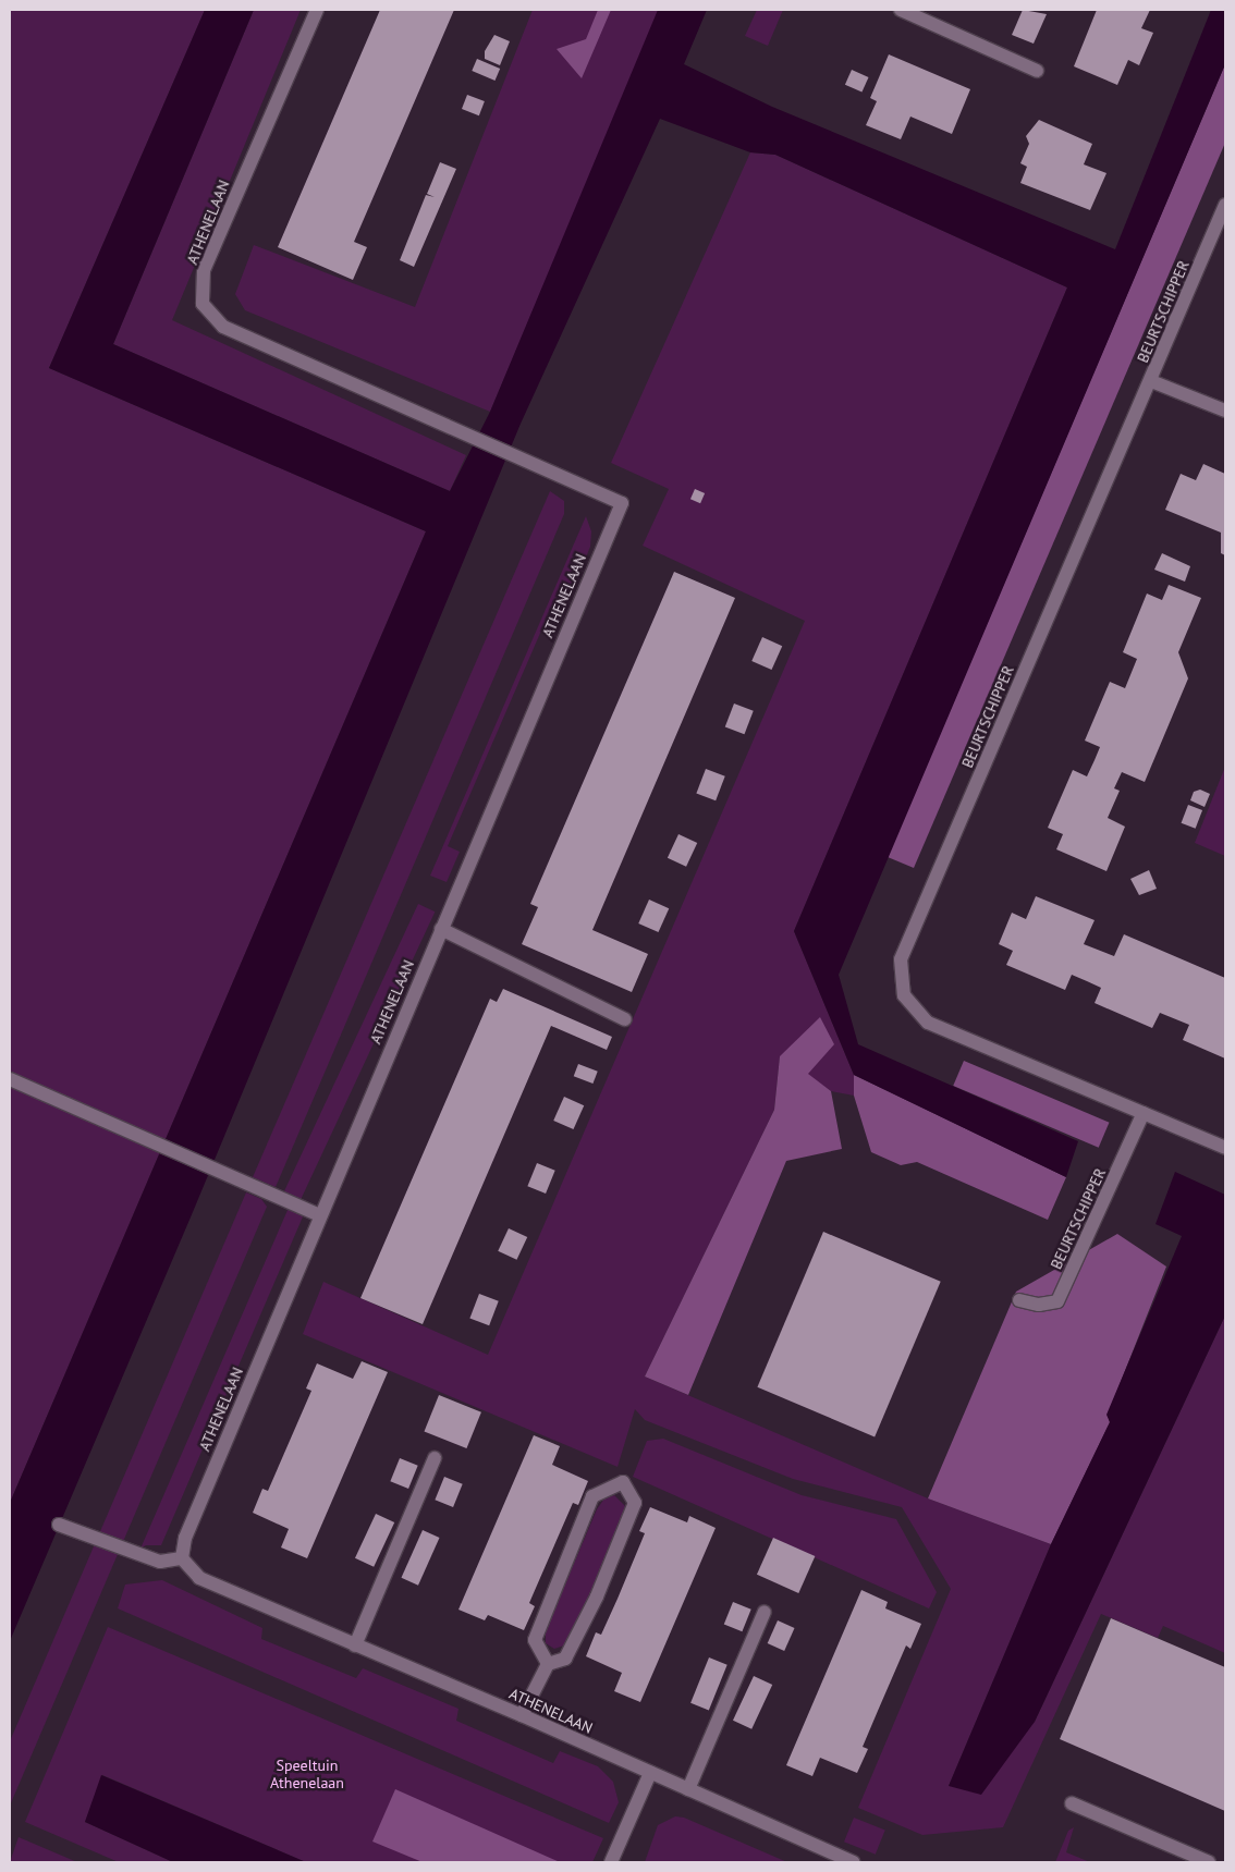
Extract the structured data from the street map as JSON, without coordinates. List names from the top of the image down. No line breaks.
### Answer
{"streets":{"street":["ATHENELAAN","BEURTSCHIPPER"]},"parks":["Speeltuin Athenelaan"]}
